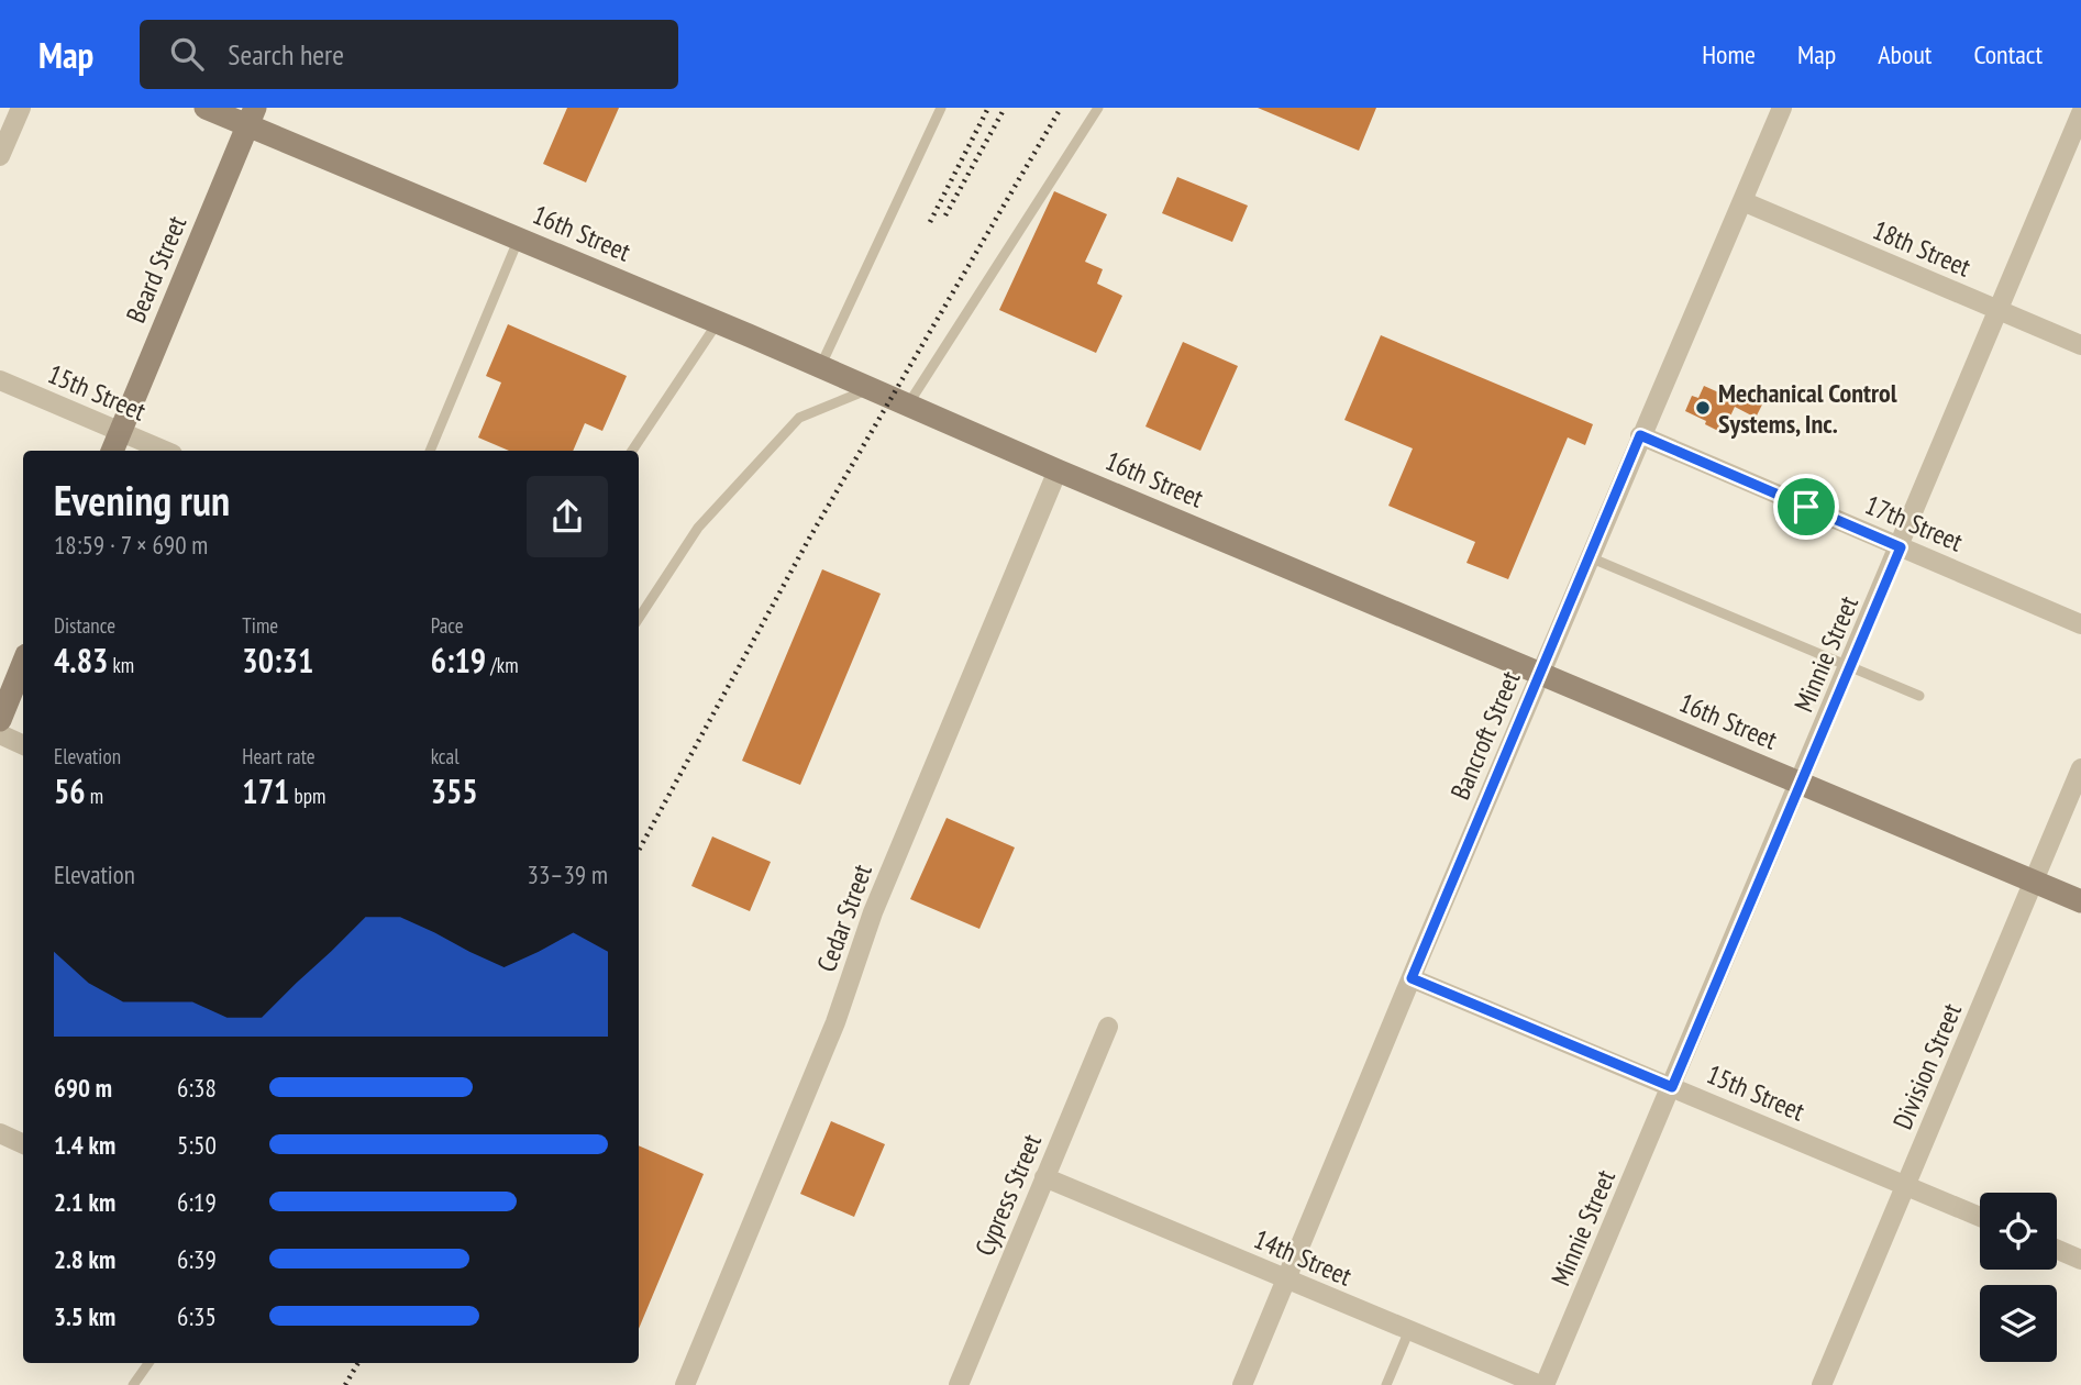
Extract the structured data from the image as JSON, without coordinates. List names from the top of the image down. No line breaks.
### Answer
{"streets":{"street":["16th Street","18th Street","Beard Street","15th Street","17th Street","Minnie Street","Bancroft Street","Cedar Street","Division Street","Cypress Street","14th Street"]},"crossings":[["16th Street","Beard Street"],["16th Street","Minnie Street"],["16th Street","Bancroft Street"],["16th Street","Cedar Street"],["16th Street","Division Street"],["18th Street","Minnie Street"],["18th Street","Bancroft Street"],["Beard Street","15th Street"],["15th Street","Minnie Street"],["15th Street","Bancroft Street"],["15th Street","Division Street"],["17th Street","Minnie Street"],["17th Street","Bancroft Street"],["Minnie Street","14th Street"],["Bancroft Street","14th Street"],["Cypress Street","14th Street"]],"places":["Mechanical Control Systems, Inc."],"page":{"header":"Map","search":"Search here","nav":["Home","Map","About","Contact"],"heading":["Evening run","18:59 · 7 × 690 m"],"stats":[["Distance","4.83 km"],["Time","30:31"],["Pace","6:19 /km"],["Elevation","56 m"],["Heart rate","171 bpm"],["kcal","355"]],"chart":["Elevation","33–39 m"],"list":[{"name":"690 m","note":"6:38"},{"name":"1.4 km","note":"5:50"},{"name":"2.1 km","note":"6:19"},{"name":"2.8 km","note":"6:39"},{"name":"3.5 km","note":"6:35"}]}}
